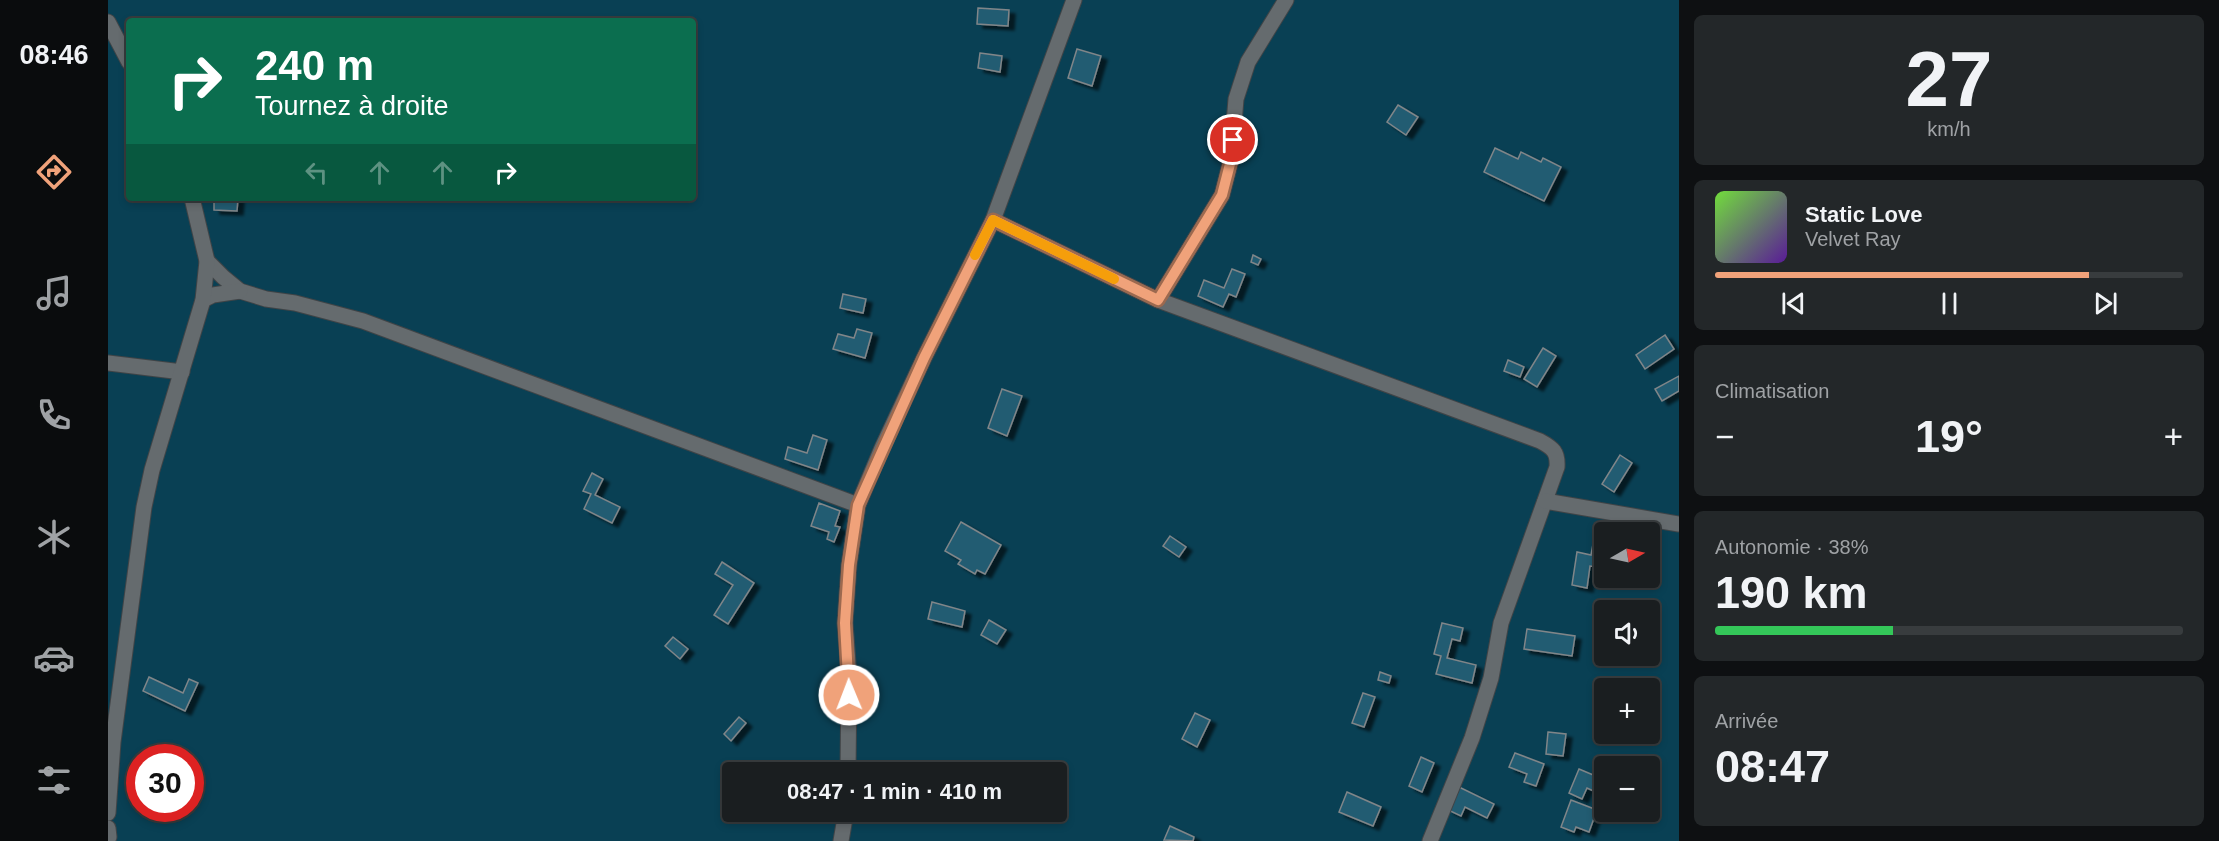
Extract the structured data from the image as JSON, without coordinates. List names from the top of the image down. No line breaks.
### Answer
{"north":"right","page":{"tabs":"08:46","tile":[["27","km/h"],"Climatisation",["Autonomie · 38%","190 km"],["Arrivée","08:47"]],"turn":["240 m","Tournez à droite"],"song":["Static Love","Velvet Ray"],"heat":["−","19°","+"],"map_buttons":["+","−"],"limit":"30","trip":"08:47 · 1 min · 410 m"}}
